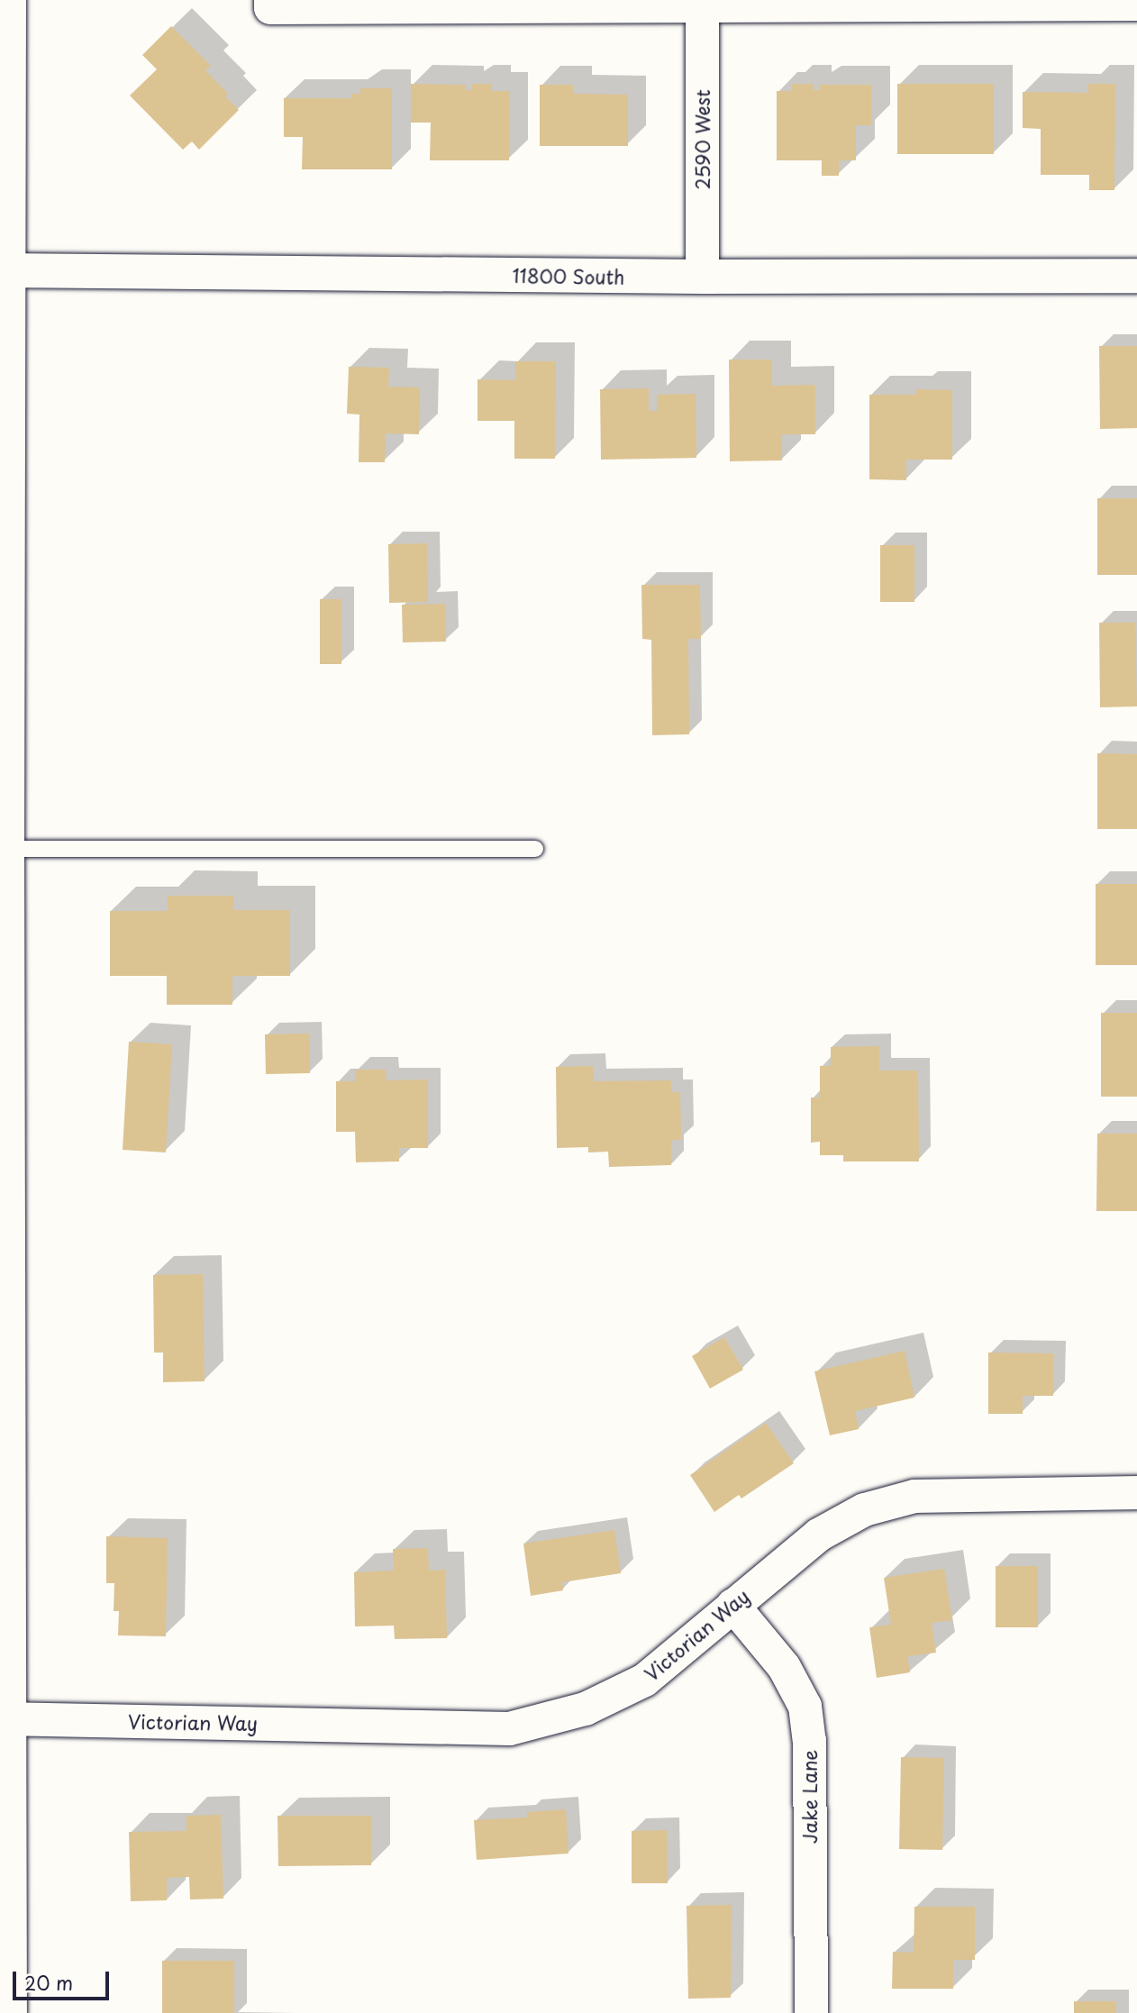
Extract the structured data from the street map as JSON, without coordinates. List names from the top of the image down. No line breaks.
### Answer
{"streets":{"main road":["11800 South"],"street":["2590 West","Victorian Way","Jake Lane"]},"crossings":[["2590 West","11800 South"],["Victorian Way","Jake Lane"]],"scale_bar":"20 m"}
